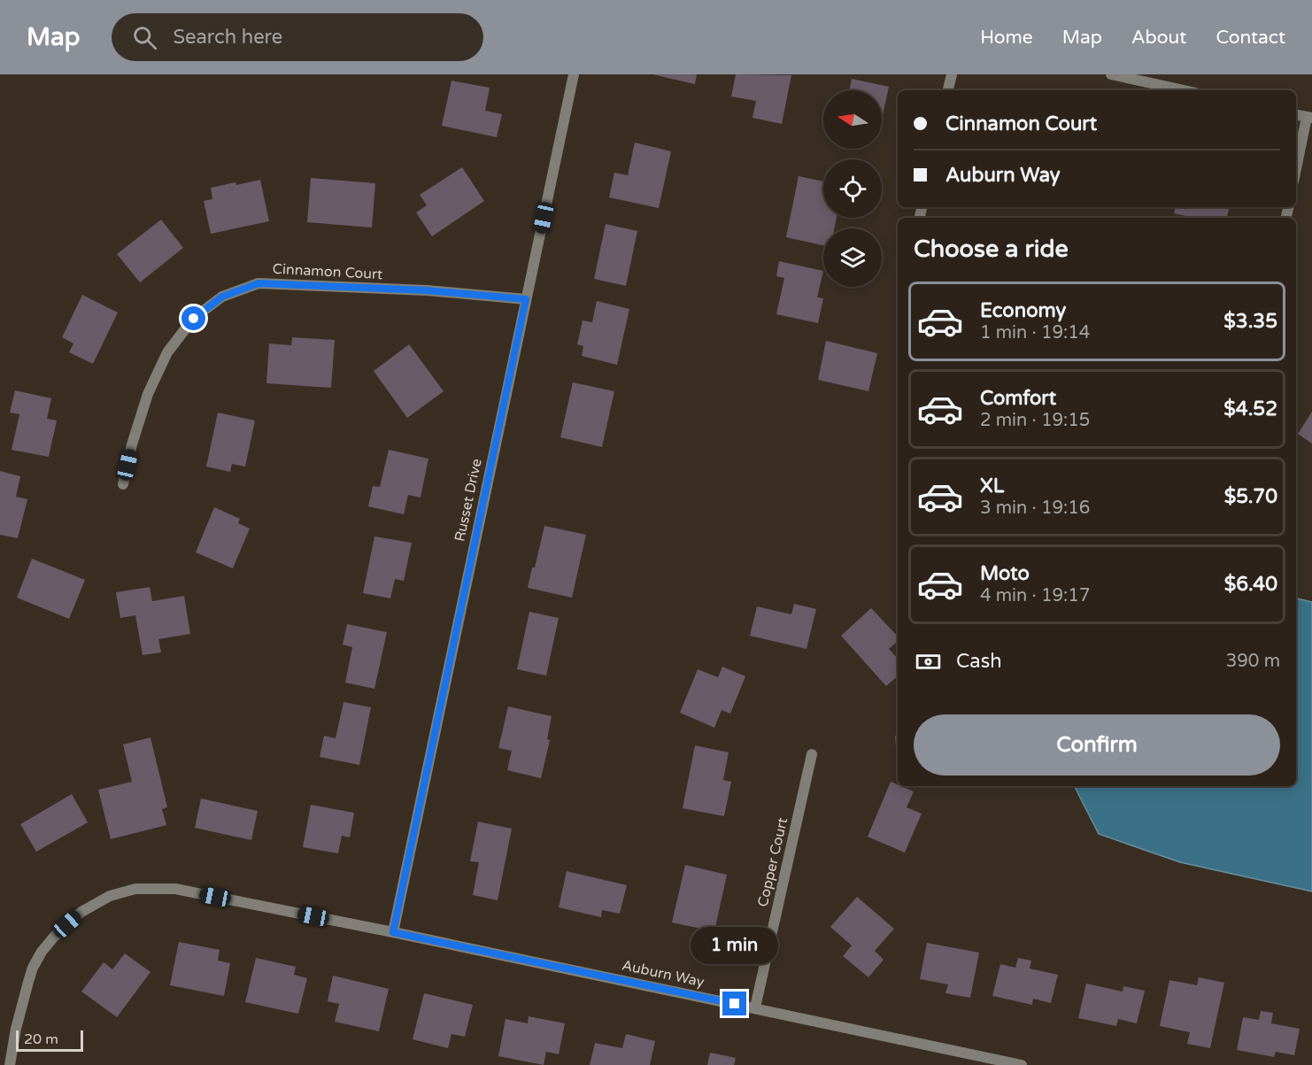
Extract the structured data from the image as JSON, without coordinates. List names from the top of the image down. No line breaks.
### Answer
{"streets":{"street":["Cinnamon Court","Russet Drive","Copper Court","Auburn Way"]},"crossings":[["Cinnamon Court","Russet Drive"],["Russet Drive","Auburn Way"],["Copper Court","Auburn Way"]],"scale_bar":"20 m","north":"left","page":{"header":"Map","search":"Search here","nav":["Home","Map","About","Contact"],"banner":["Cinnamon Court","Auburn Way"],"heading":"Choose a ride","list":[{"name":"Economy","note":"1 min · 19:14","value":"$3.35"},{"name":"Comfort","note":"2 min · 19:15","value":"$4.52"},{"name":"XL","note":"3 min · 19:16","value":"$5.70"},{"name":"Moto","note":"4 min · 19:17","value":"$6.40"}],"pay":["Cash","390 m"],"buttons":"Confirm","bubble":"1 min","scale":"20 m"}}
